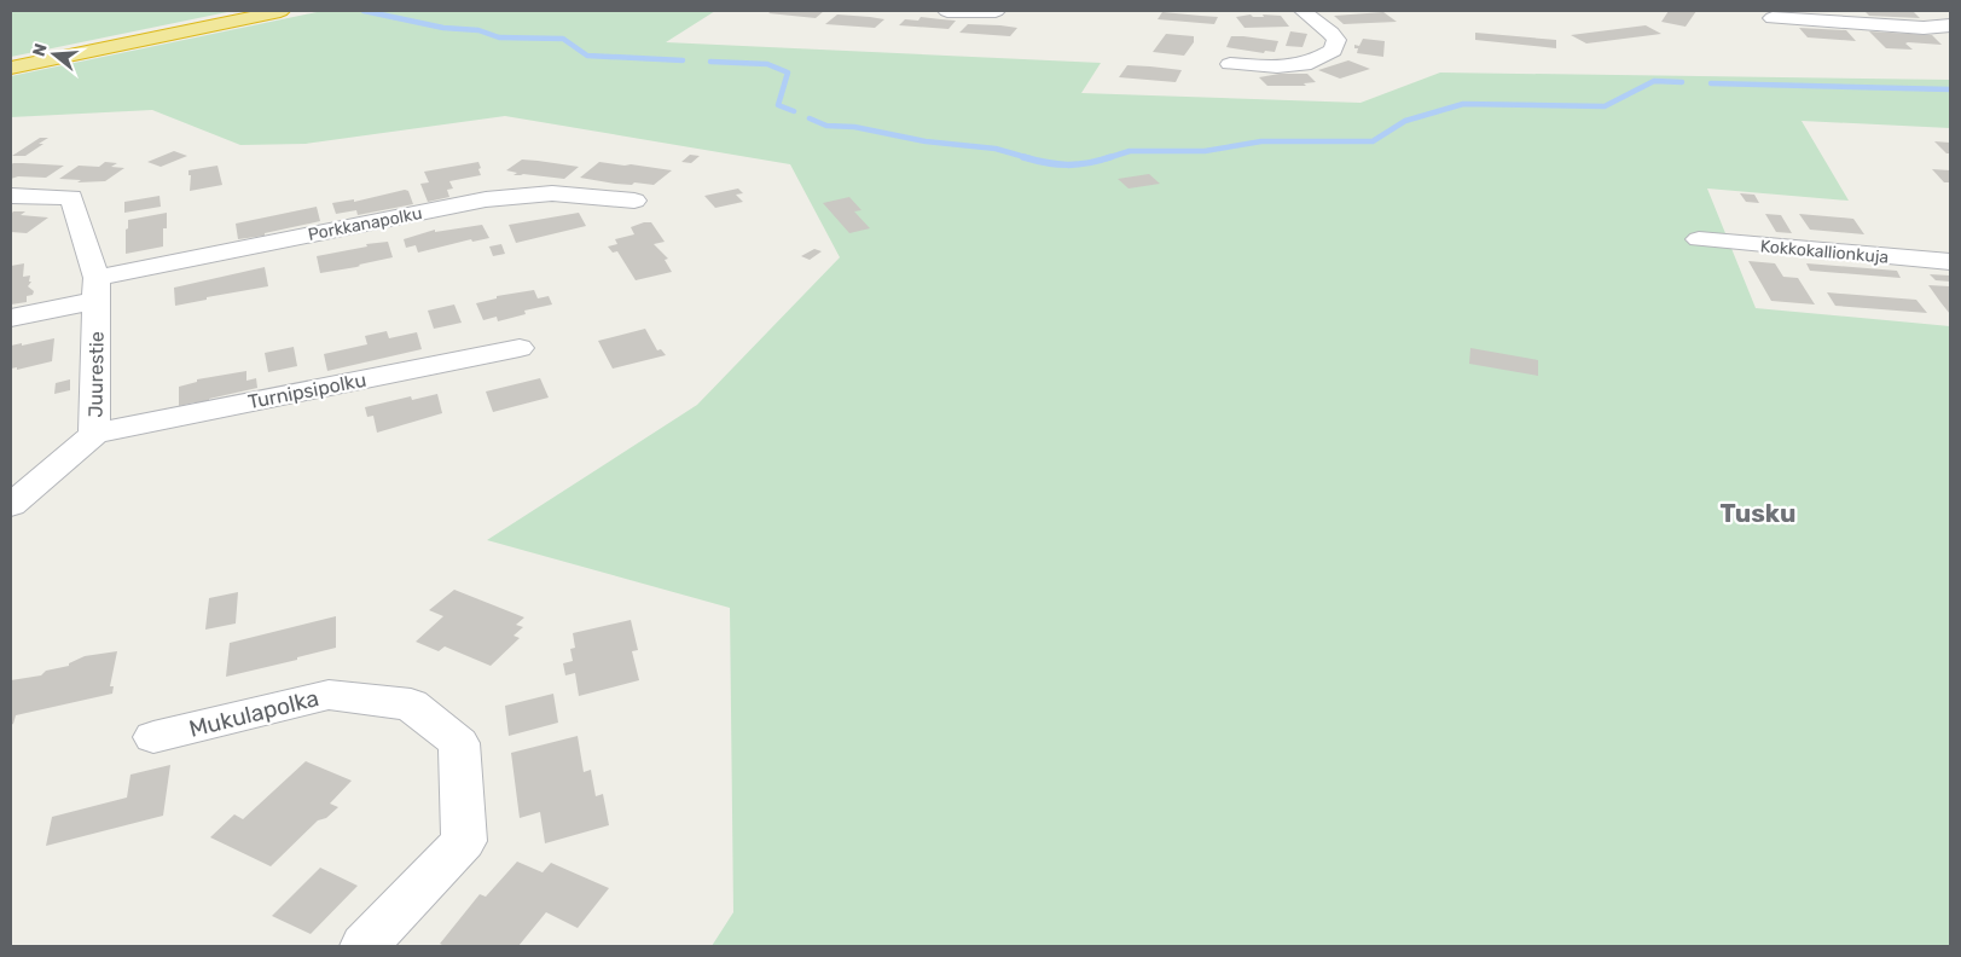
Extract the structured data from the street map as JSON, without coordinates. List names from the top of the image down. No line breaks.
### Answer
{"streets":{"street":["Porkkanapolku","Kokkokallionkuja","Juurestie","Turnipsipolku","Mukulapolka"]},"crossings":[["Porkkanapolku","Juurestie"],["Juurestie","Turnipsipolku"]],"districts":["Tusku"],"north":"left"}
